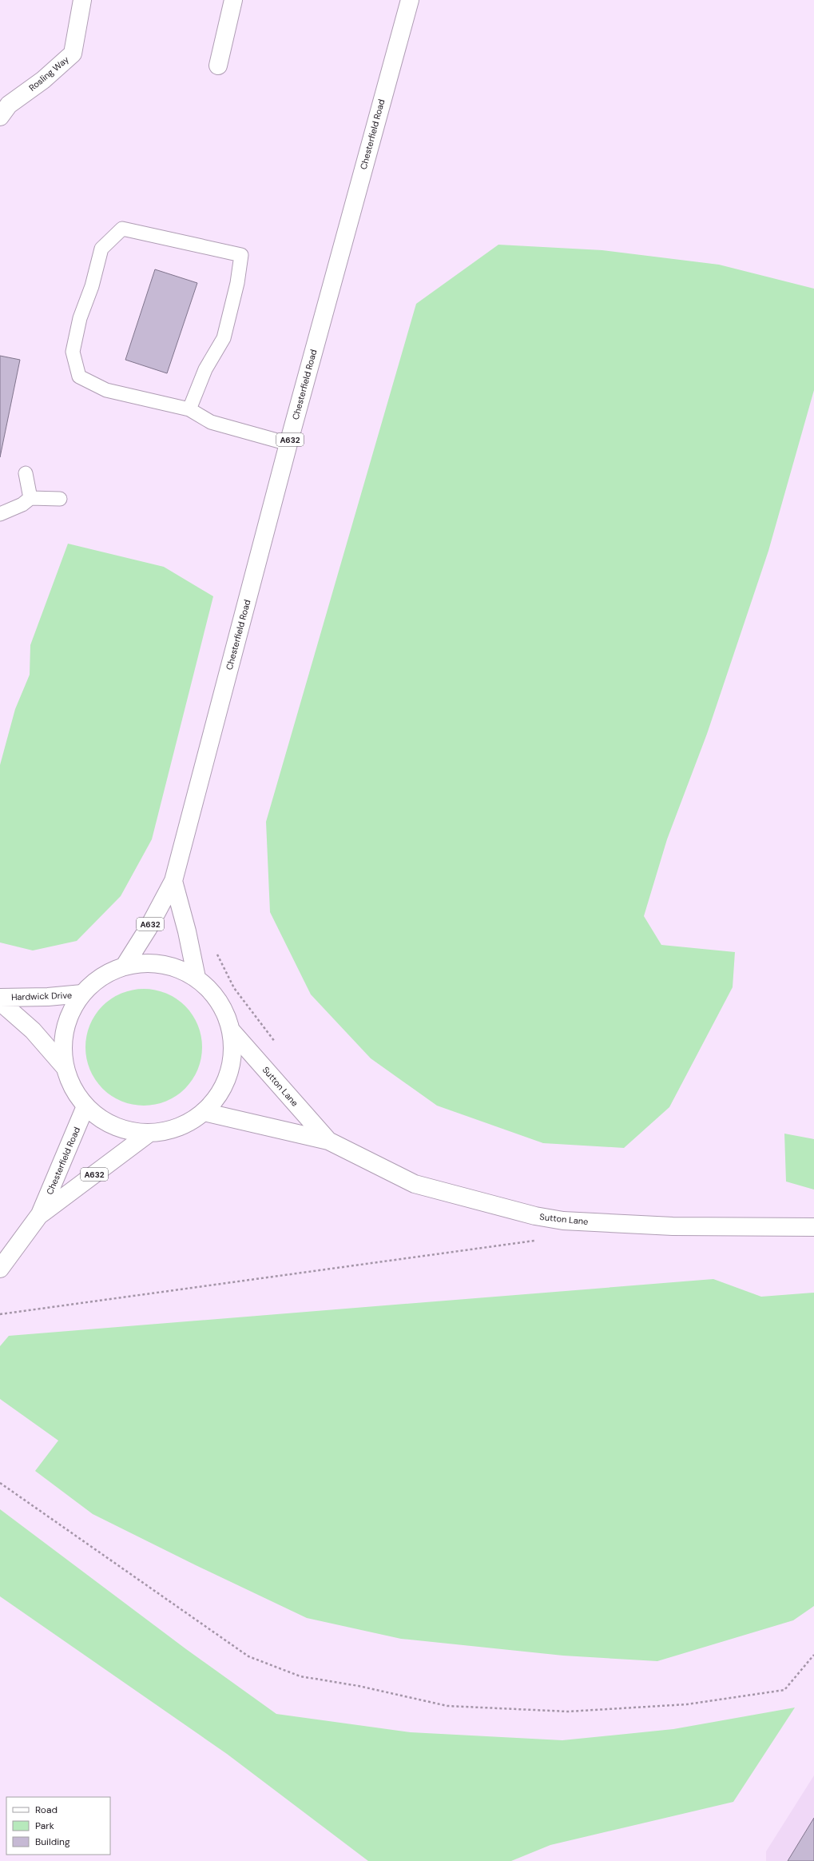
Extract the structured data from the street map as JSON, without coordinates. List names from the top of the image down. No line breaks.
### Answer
{"streets":{"main road":["Rosling Way","Chesterfield Road","A632","Hardwick Drive","Sutton Lane"]},"legend":["Road","Park","Building"]}
